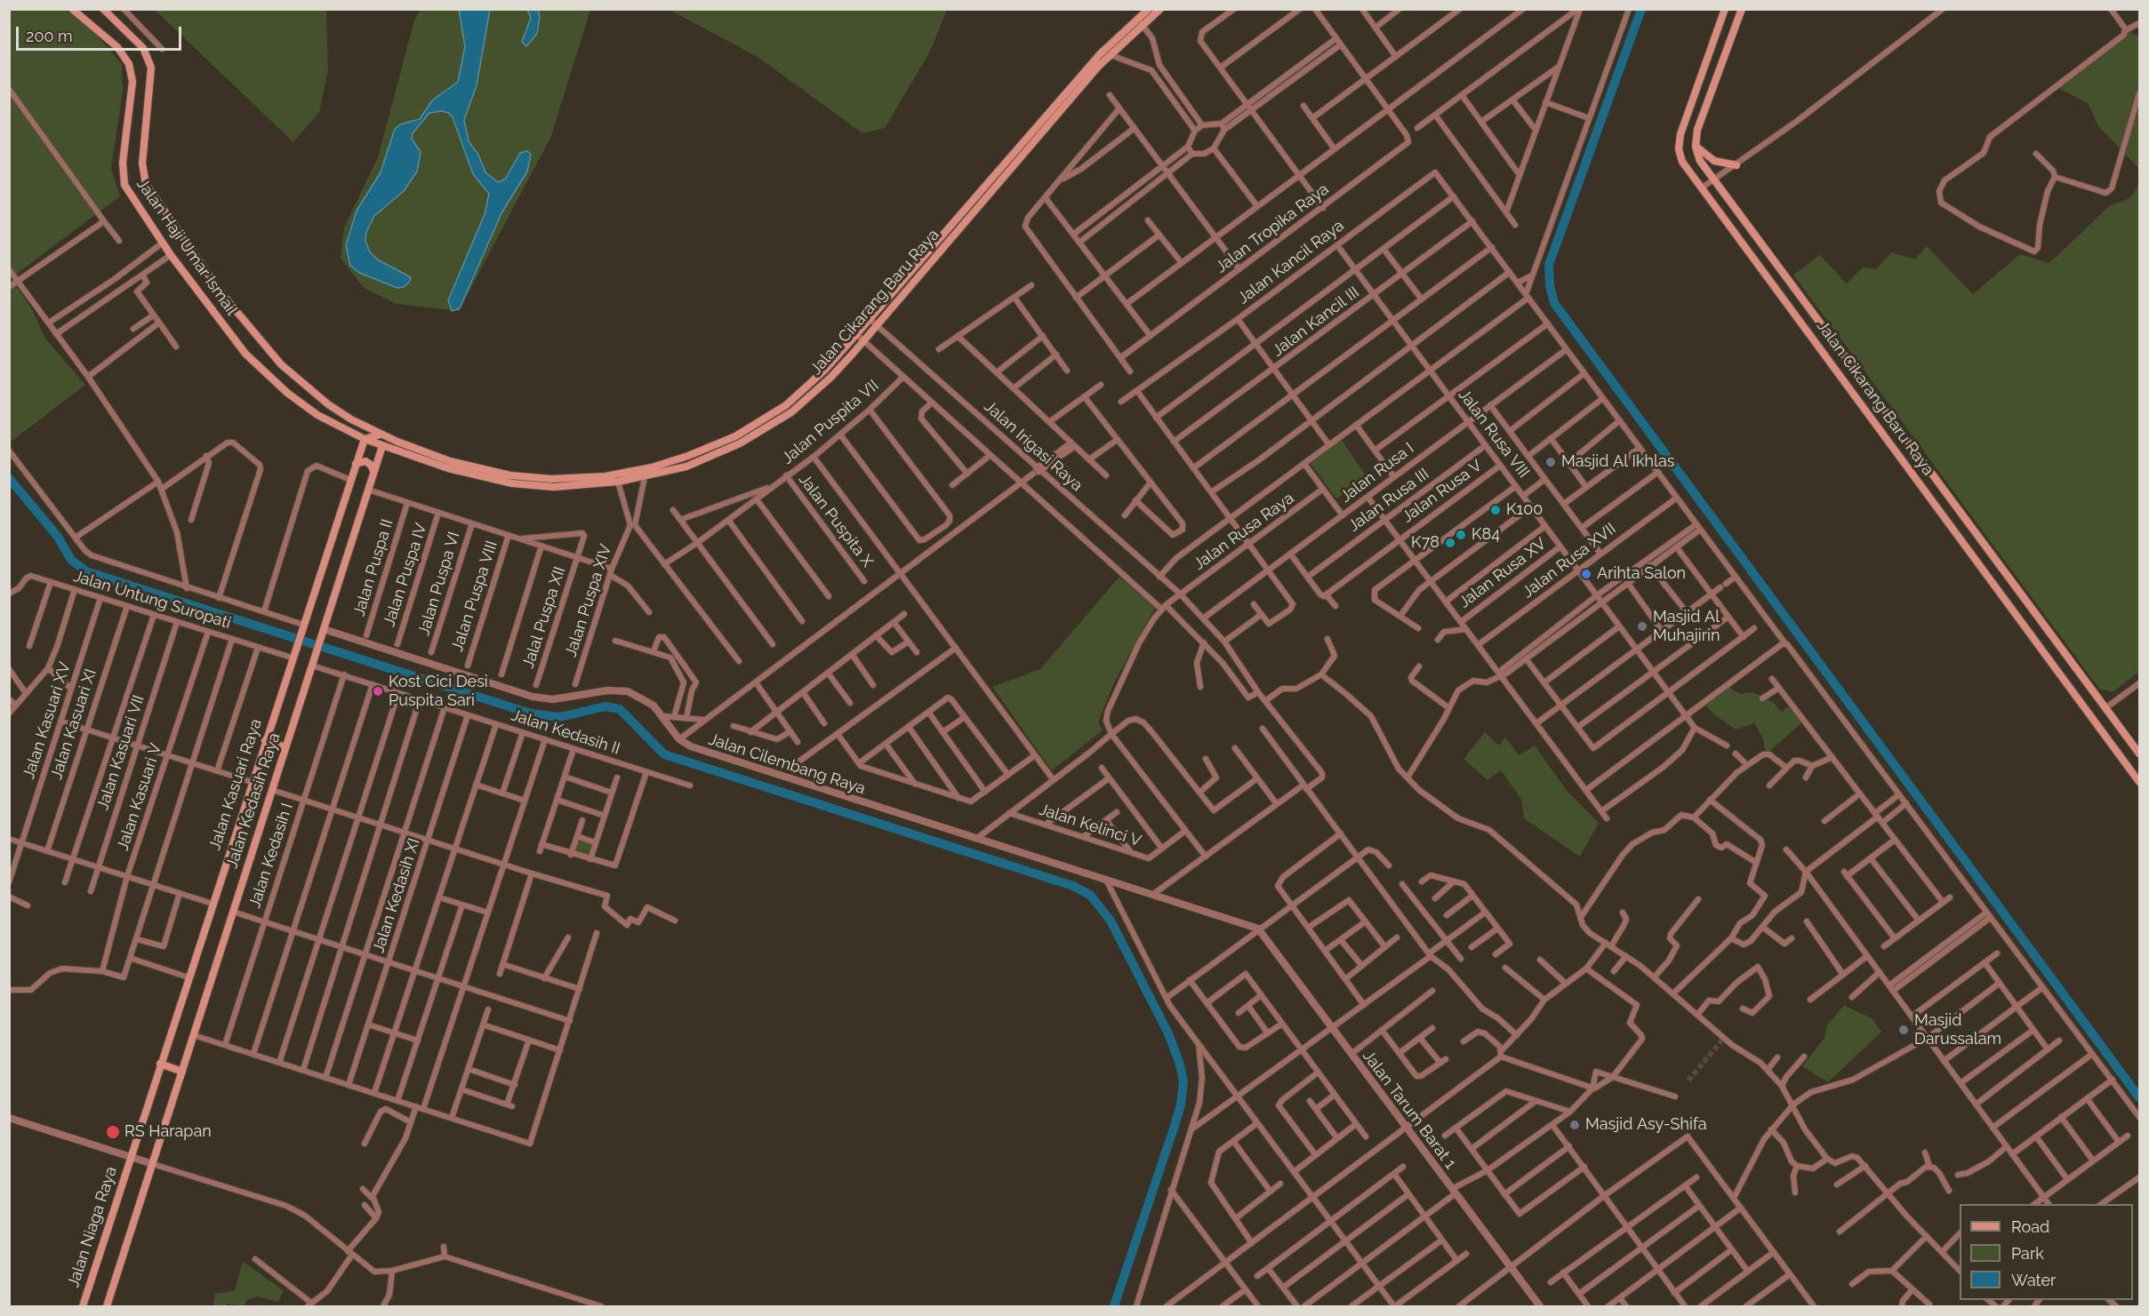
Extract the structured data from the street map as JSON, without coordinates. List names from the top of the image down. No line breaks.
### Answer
{"streets":{"main road":["Jalan Haji Umar Ismail","Jalan Cikarang Baru Raya","Jalan Kasuari Raya","Jalan Kedasih Raya","Jalan Niaga Raya"],"street":["Jalan Tropika Raya","Jalan Kancil Raya","Jalan Kancil III","Jalan Puspita VII","Jalan Rusa VIII","Jalan Irigasi Raya","Jalan Rusa I","Jalan Rusa V","Jalan Rusa III","Jalan Puspita X","Jalan Rusa Raya","Jalan Rusa XVII","Jalan Puspa II","Jalan Rusa XV","Jalan Puspa IV","Jalan Puspa VI","Jalan Puspa VIII","Jalan Untung Suropati","Jalan Puspa XIV","Jalal Puspa XII","Jalan Kasuari XV","Jalan Kasuari XI","Jalan Kedasih II","Jalan Kasuari VII","Jalan Cilembang Raya","Jalan Kasuari V","Jalan Kelinci V","Jalan Kedasih I","Jalan Kedasih XI","Jalan Tarum Barat 1"]},"crossings":[["Jalan Haji Umar Ismail","Jalan Cikarang Baru Raya"],["Jalan Haji Umar Ismail","Jalan Kasuari Raya"],["Jalan Haji Umar Ismail","Jalan Kedasih Raya"],["Jalan Kancil Raya","Jalan Rusa VIII"],["Jalan Cikarang Baru Raya","Jalan Irigasi Raya"],["Jalan Cikarang Baru Raya","Jalan Puspa XIV"],["Jalan Cikarang Baru Raya","Jalan Kedasih Raya"],["Jalan Kancil III","Jalan Rusa VIII"],["Jalan Puspita VII","Jalan Puspita X"],["Jalan Rusa VIII","Jalan Rusa I"],["Jalan Rusa VIII","Jalan Rusa V"],["Jalan Rusa VIII","Jalan Rusa III"],["Jalan Rusa VIII","Jalan Rusa XVII"],["Jalan Rusa VIII","Jalan Rusa XV"],["Jalan Irigasi Raya","Jalan Rusa I"],["Jalan Irigasi Raya","Jalan Rusa Raya"],["Jalan Untung Suropati","Jalan Kasuari XV"],["Jalan Untung Suropati","Jalan Kasuari XI"],["Jalan Untung Suropati","Jalan Kasuari VII"],["Jalan Untung Suropati","Jalan Kasuari Raya"],["Jalan Untung Suropati","Jalan Kasuari V"],["Jalan Kedasih II","Jalan Kedasih Raya"],["Jalan Kedasih II","Jalan Kedasih I"],["Jalan Kedasih II","Jalan Kedasih XI"],["Jalan Cilembang Raya","Jalan Tarum Barat 1"],["Jalan Kasuari Raya","Jalan Niaga Raya"]],"places":["Masjid Al Ikhlas","K100","K84","K78","Arihta Salon","Masjid Al Muhajirin","Kost Cici Desi Puspita Sari","Masjid Darussalam","Masjid Asy-Shifa","RS Harapan"],"legend":["Road","Park","Water"],"scale_bar":"200 m"}
